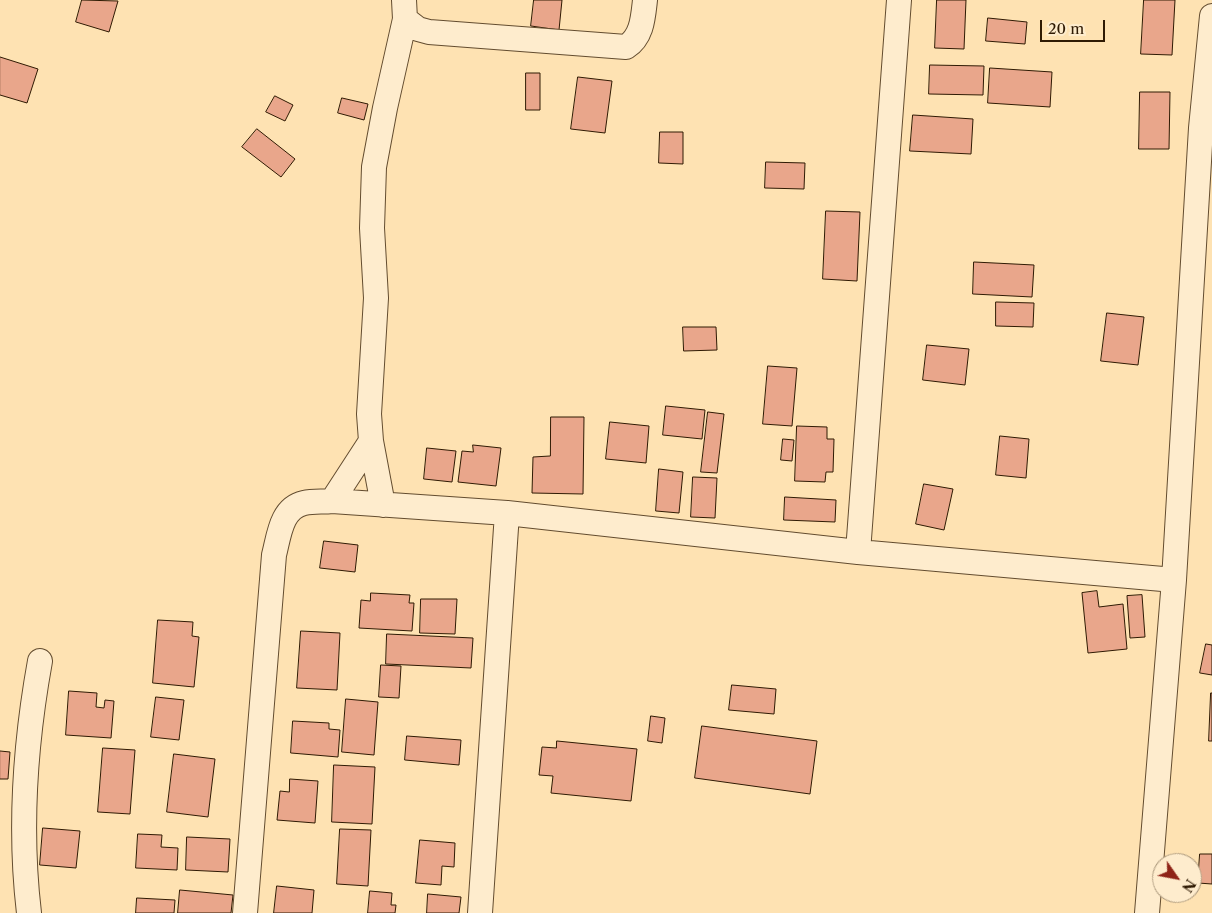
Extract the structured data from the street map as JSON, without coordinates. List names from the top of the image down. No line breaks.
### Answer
{"scale_bar":"20 m","north":"bottom right"}
